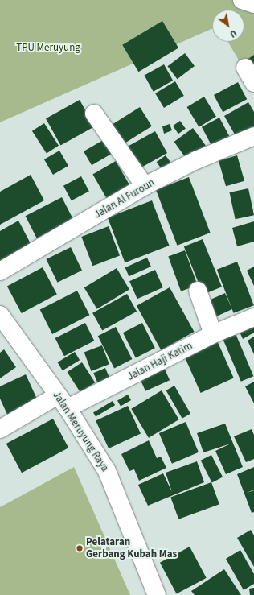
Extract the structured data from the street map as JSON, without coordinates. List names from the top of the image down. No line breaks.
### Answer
{"streets":{"street":["Jalan Al Furoun","Jalan Haji Katim","Jalan Meruyung Raya"]},"crossings":[["Jalan Haji Katim","Jalan Meruyung Raya"]],"parks":["TPU Meruyung"],"places":["Pelataran Gerbang Kubah Mas"],"north":"bottom right"}
